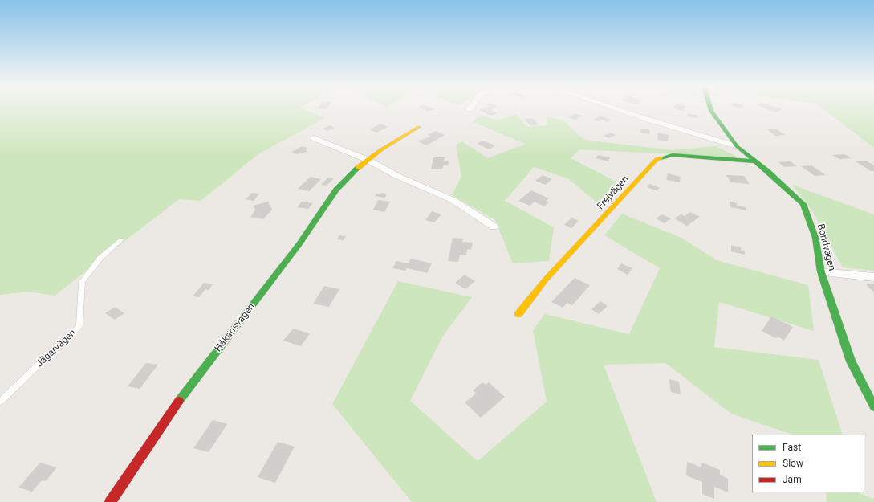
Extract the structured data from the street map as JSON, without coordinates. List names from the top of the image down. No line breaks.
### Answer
{"streets":{"street":["Frejvägen","Bondvägen","Håkansvägen"],"lane":["Jägarvägen"]},"crossings":[["Frejvägen","Bondvägen"]],"legend":["Fast","Slow","Jam"]}
